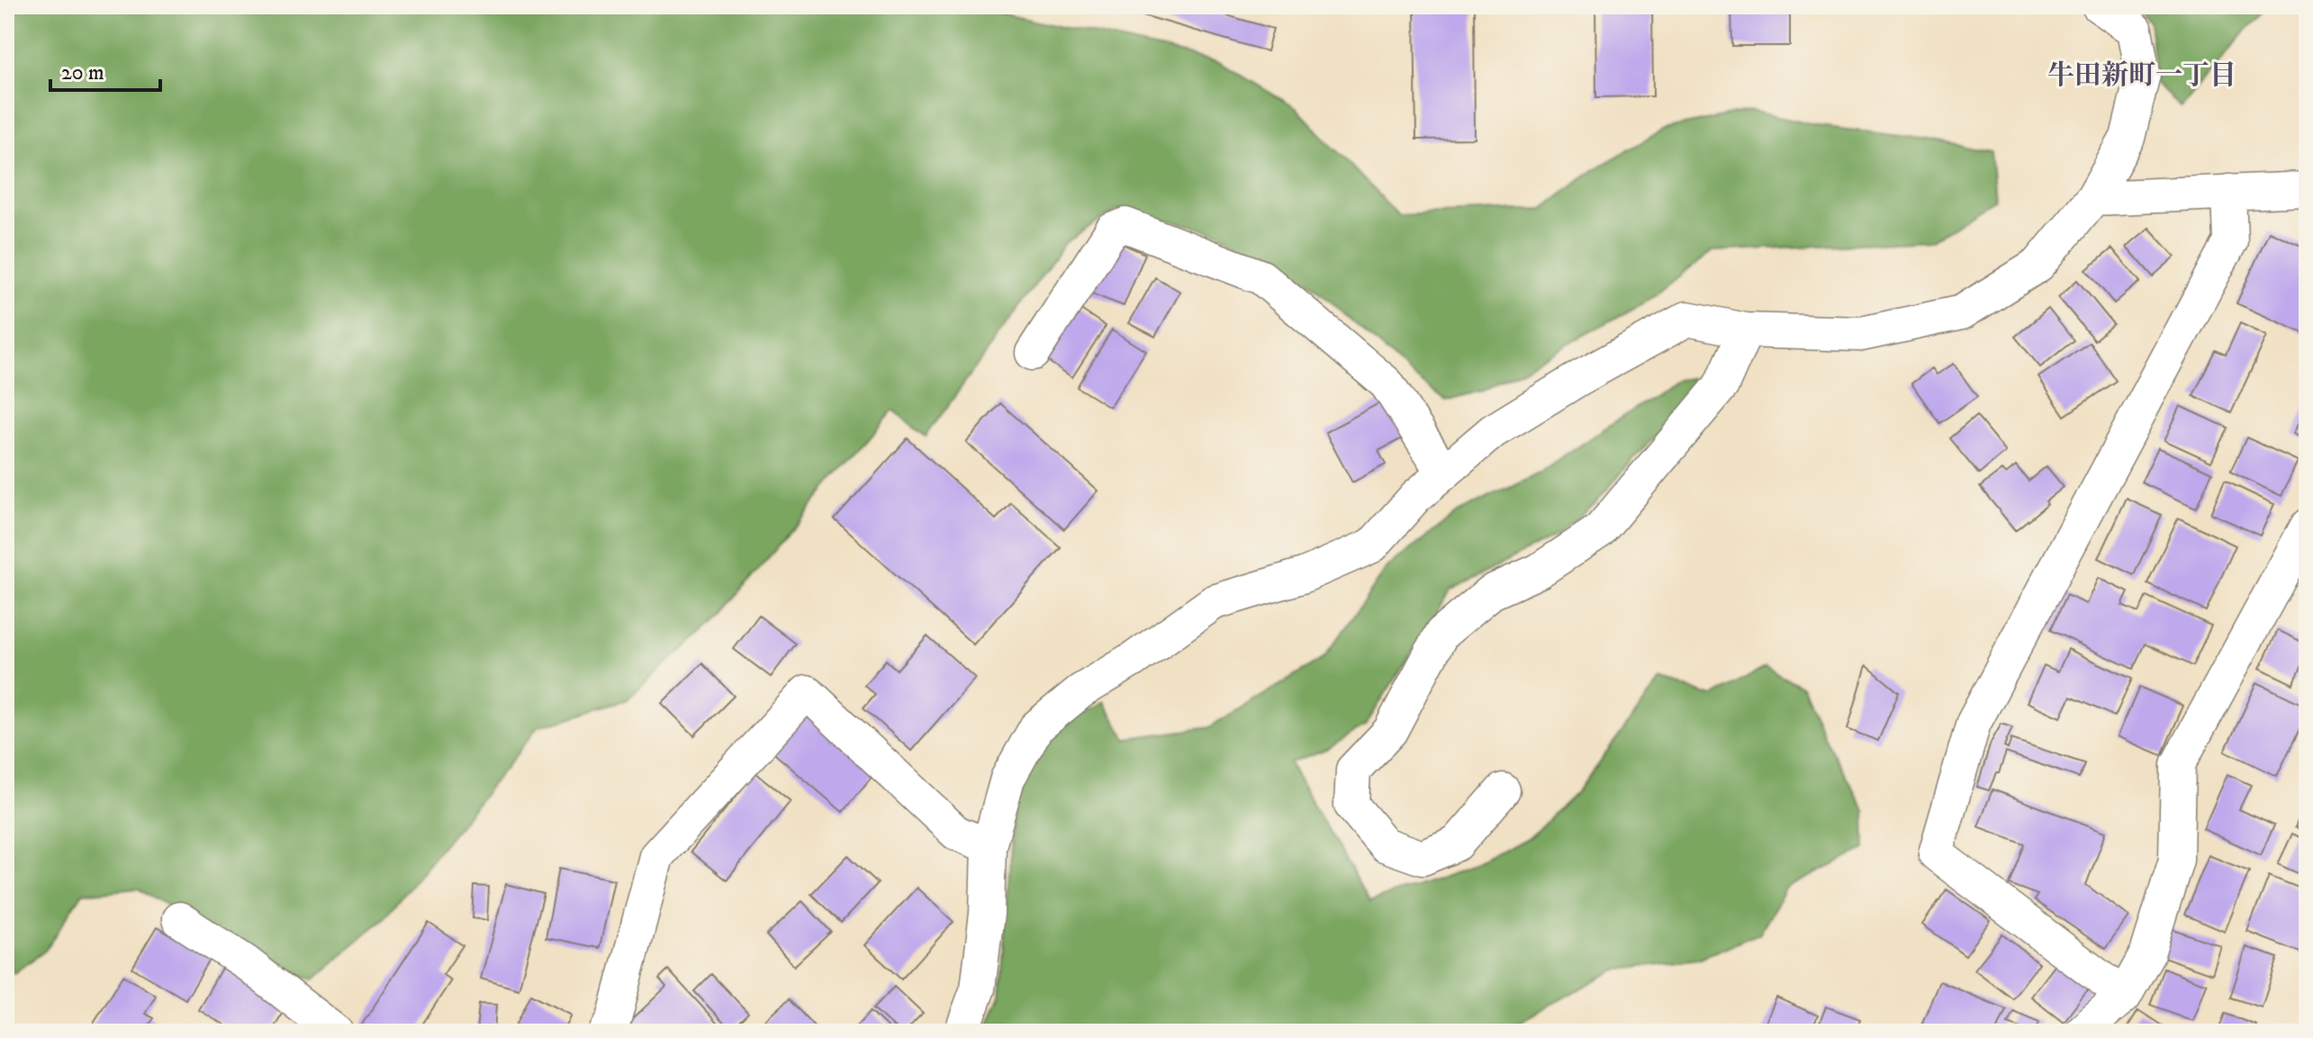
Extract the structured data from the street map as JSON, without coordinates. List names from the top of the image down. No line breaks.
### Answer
{"districts":["牛田新町一丁目"],"scale_bar":"20 m"}
